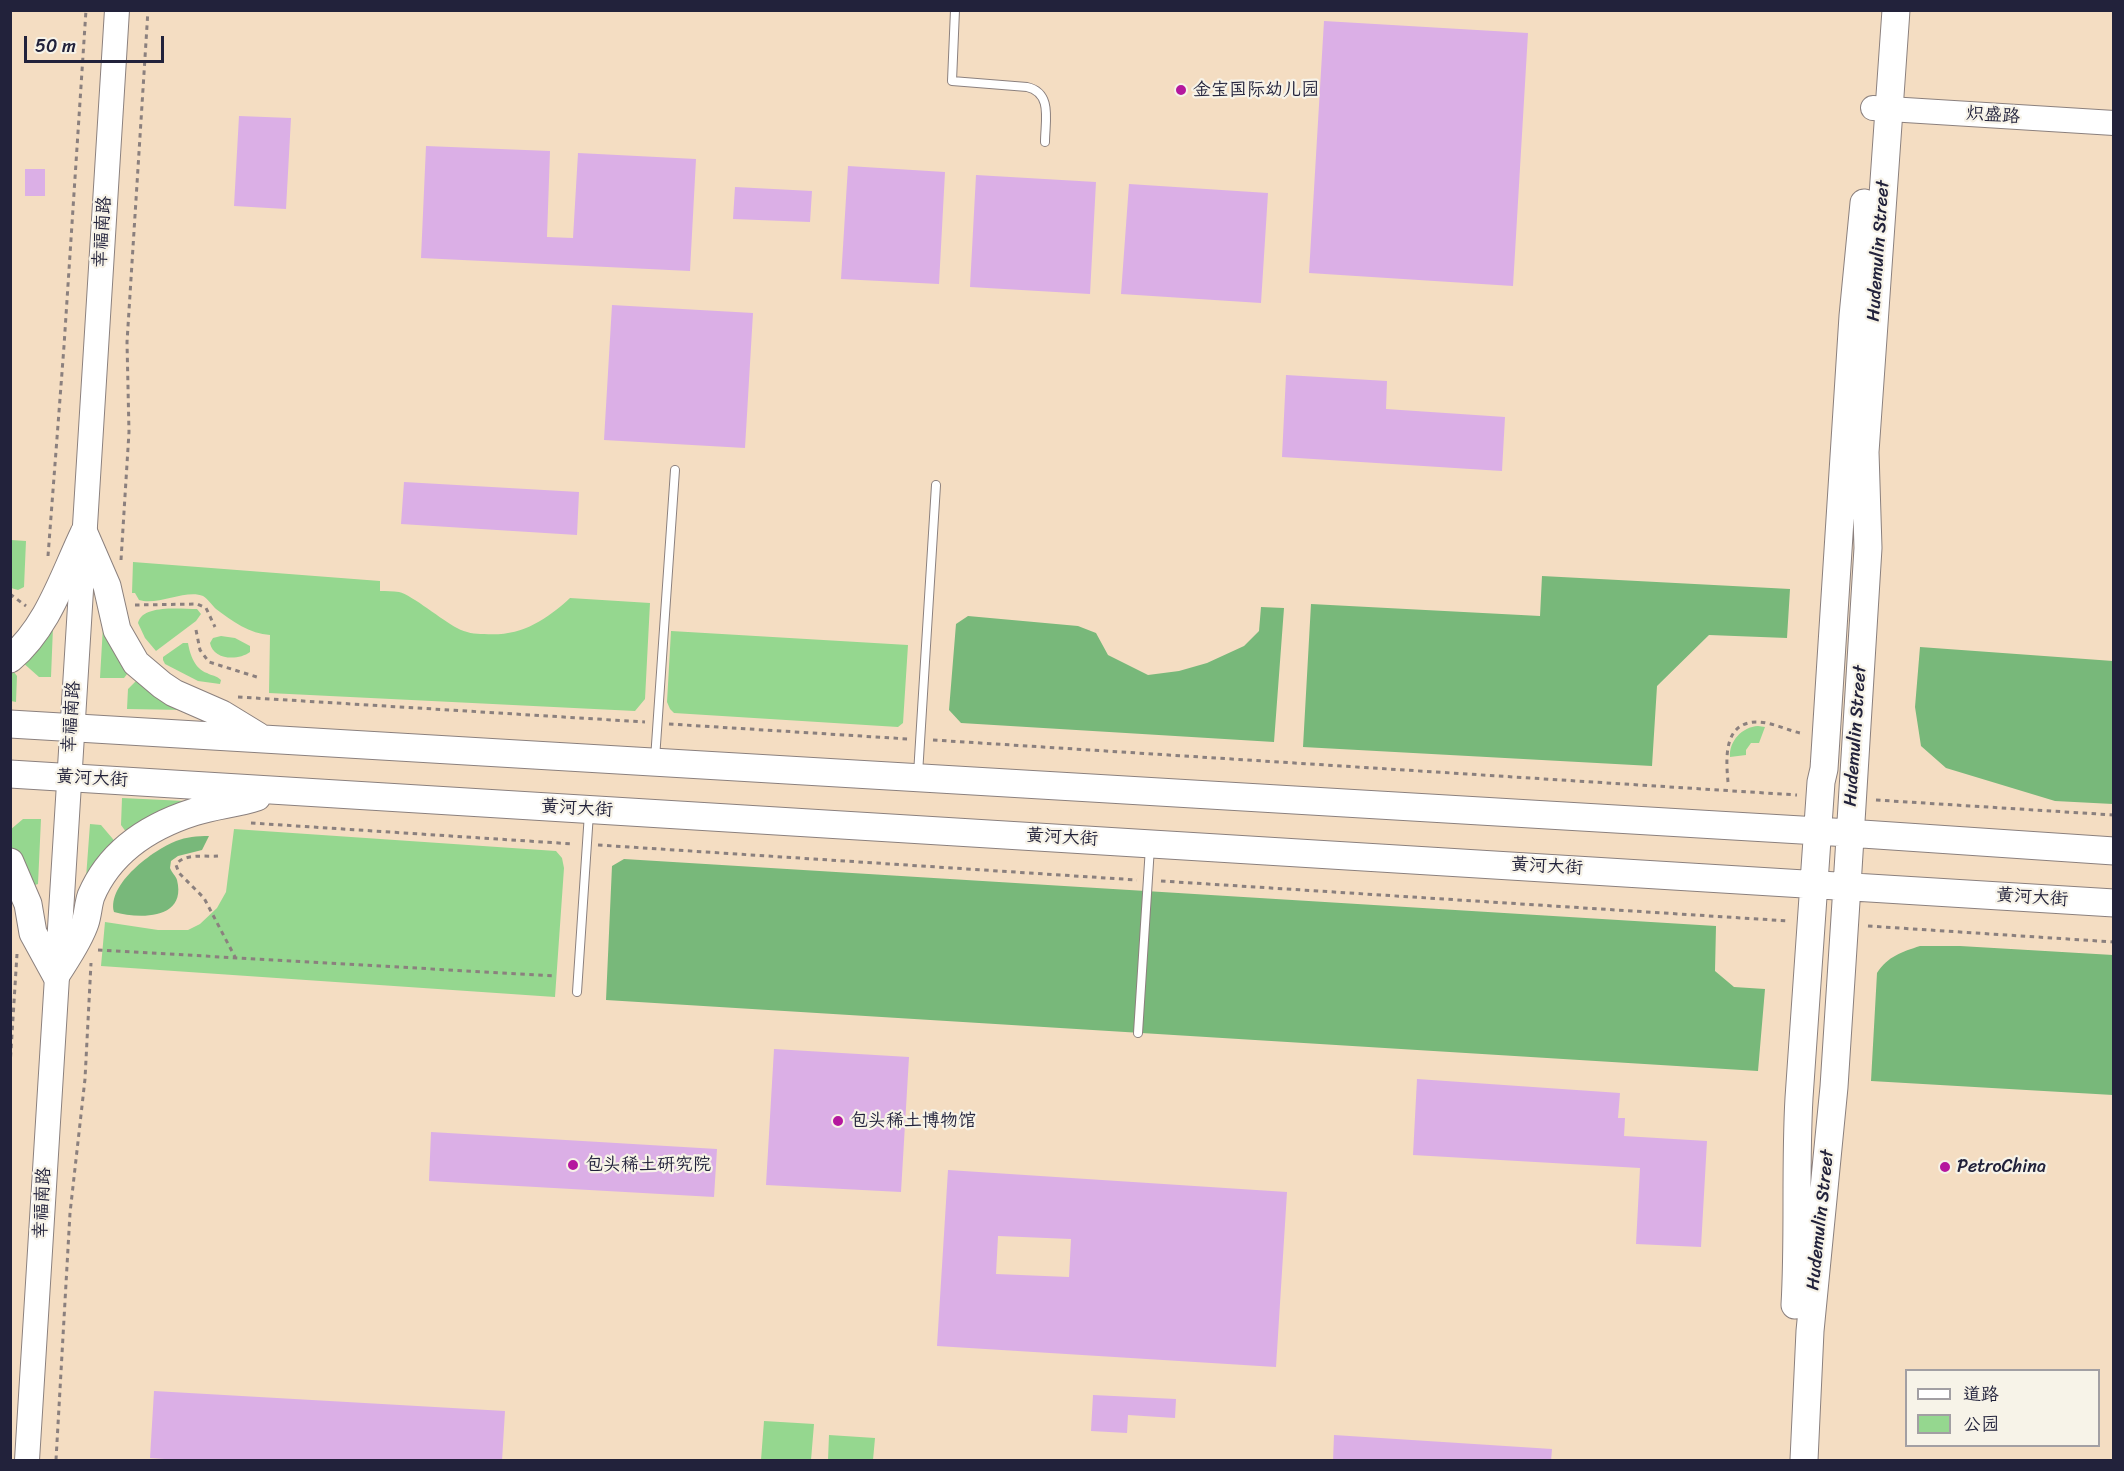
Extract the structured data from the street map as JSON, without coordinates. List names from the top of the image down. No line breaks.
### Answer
{"streets":{"main road":["炽盛路","幸福南路","Hudemulin Street","黄河大街"]},"crossings":[["炽盛路","Hudemulin Street"],["幸福南路","黄河大街"],["Hudemulin Street","黄河大街"]],"places":["金宝国际幼儿园","包头稀土博物馆","包头稀土研究院","PetroChina"],"legend":["道路","公园"],"scale_bar":"50 m"}
